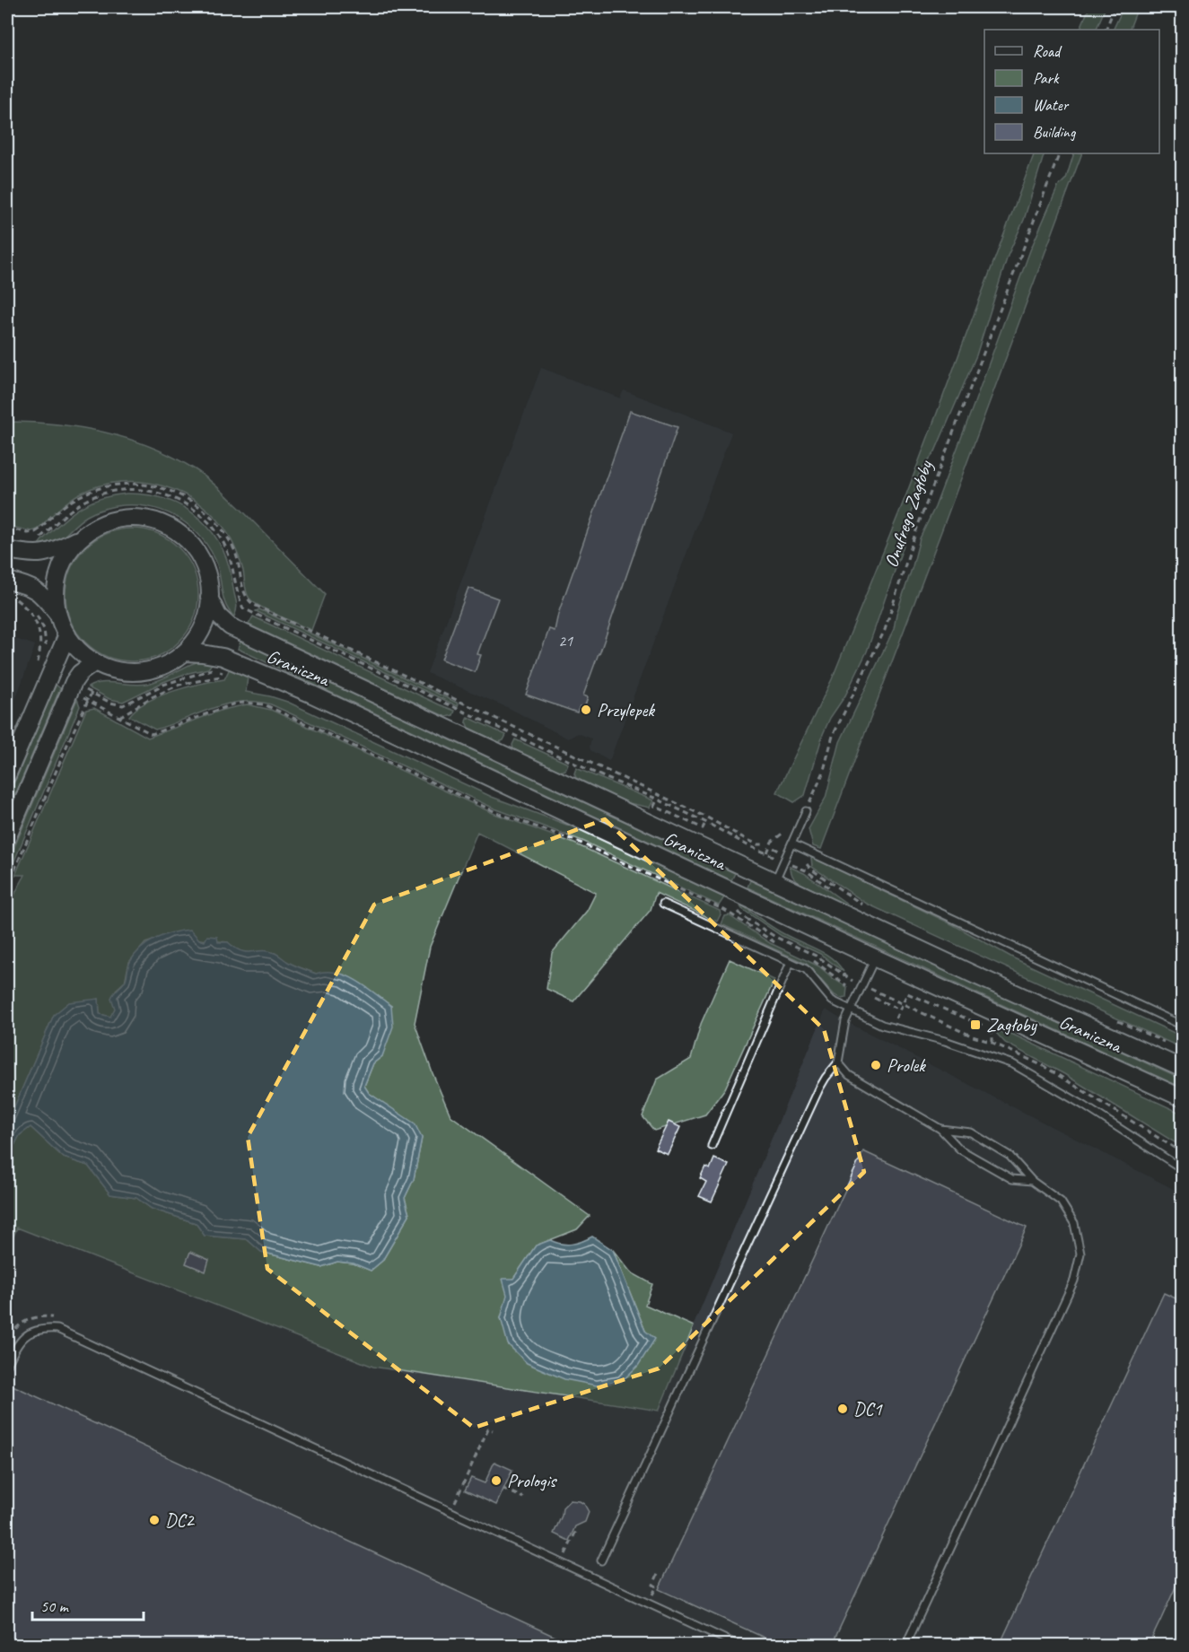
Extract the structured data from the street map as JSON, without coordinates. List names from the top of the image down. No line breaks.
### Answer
{"streets":{"main road":["Graniczna"],"path":["Onufrego Zagłoby"]},"places":{"other":["Przylepek","Prolek","DC1","Prologis","DC2"],"transit":["Zagłoby"]},"house_numbers":["21"],"legend":["Road","Park","Water","Building"],"scale_bar":"50 m"}
